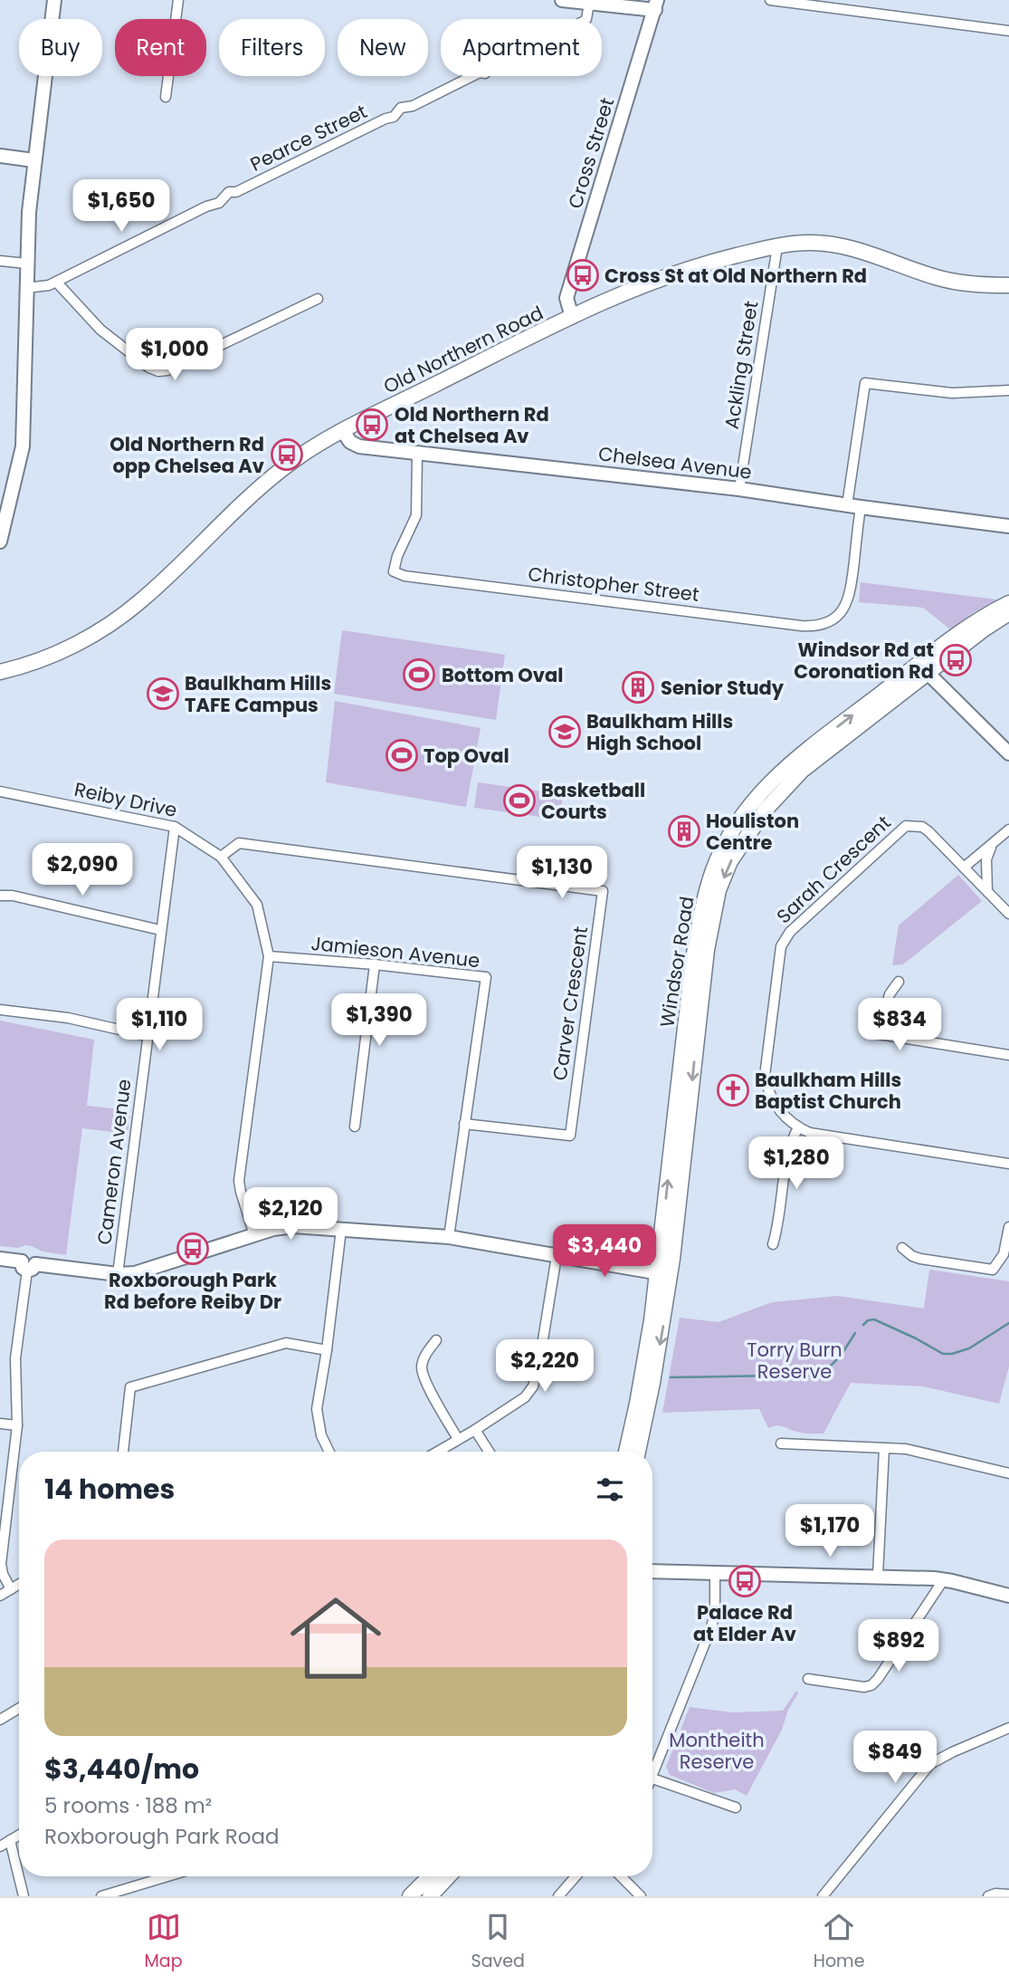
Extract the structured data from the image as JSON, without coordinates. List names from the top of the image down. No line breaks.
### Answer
{"streets":{"main road":["Old Northern Road","Windsor Road"],"street":["Pearce Street","Cross Street","Ackling Street","Chelsea Avenue","Christopher Street","Reiby Drive","Sarah Crescent","Jamieson Avenue","Carver Crescent","Cameron Avenue"]},"crossings":[["Cross Street","Old Northern Road"],["Old Northern Road","Ackling Street"],["Old Northern Road","Chelsea Avenue"],["Ackling Street","Chelsea Avenue"],["Chelsea Avenue","Christopher Street"],["Reiby Drive","Jamieson Avenue"],["Reiby Drive","Carver Crescent"],["Reiby Drive","Cameron Avenue"],["Jamieson Avenue","Carver Crescent"]],"parks":["Torry Burn Reserve","Montheith Reserve"],"places":{"bus stop":["Cross St at Old Northern Rd","Old Northern Rd at Chelsea Av","Old Northern Rd opp Chelsea Av","Windsor Rd at Coronation Rd","Roxborough Park Rd before Reiby Dr","Palace Rd at Elder Av"],"sports":["Bottom Oval","Top Oval","Basketball Courts"],"building":["Senior Study","Houliston Centre"],"school or university":["Baulkham Hills TAFE Campus","Baulkham Hills High School"],"church":["Baulkham Hills Baptist Church"]},"page":{"chip":["Buy","Rent","Filters","New","Apartment"],"price":["$1,650","$1,000","$2,090","$1,130","$1,390","$1,110","$834","$1,280","$2,120","$3,440","$2,220","$1,170","$892","$849"],"heading":"14 homes","list":[{"name":"$3,440/mo","note":"5 rooms · 188 m² · Roxborough Park Road"}],"tabs":["Map","Saved","Home"]}}
